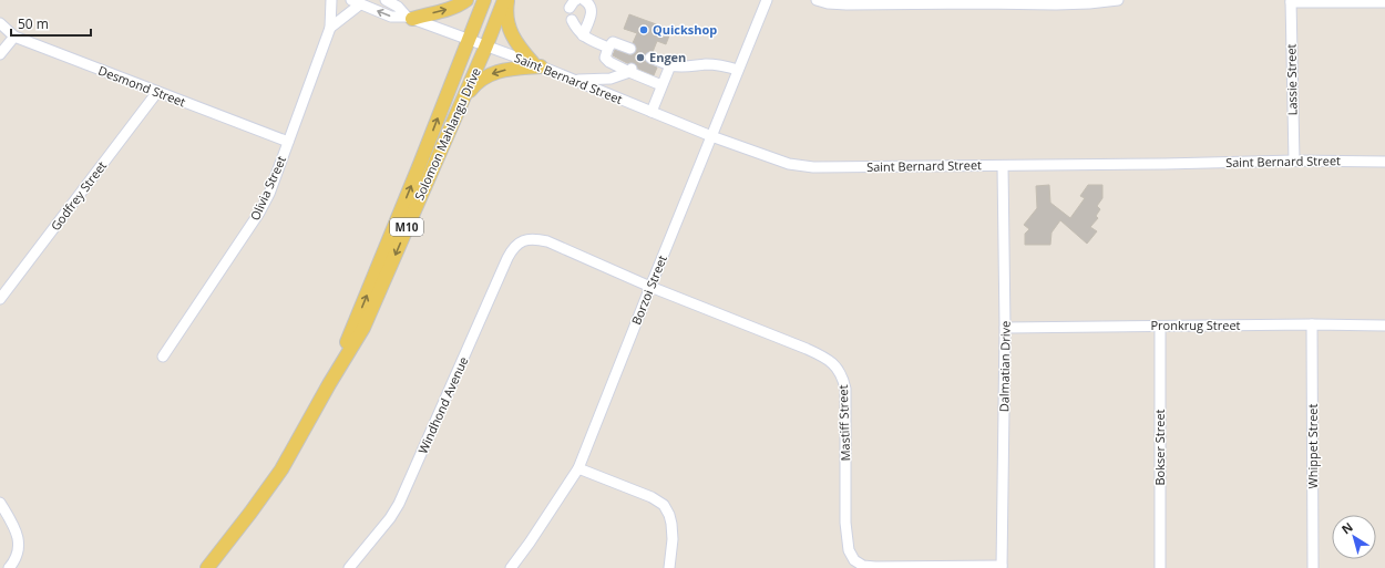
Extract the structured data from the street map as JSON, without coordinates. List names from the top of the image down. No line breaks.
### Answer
{"streets":{"main road":["Solomon Mahlangu Drive","M10"],"street":["Saint Bernard Street","Lassie Street","Desmond Street","Olivia Street","Godfrey Street","Borzoi Street","Pronkrug Street","Dalmatian Drive","Windhond Avenue","Mastiff Street","Whippet Street","Bokser Street"]},"crossings":[["Saint Bernard Street","Lassie Street"],["Saint Bernard Street","Solomon Mahlangu Drive"],["Saint Bernard Street","Borzoi Street"],["Saint Bernard Street","Dalmatian Drive"],["Desmond Street","Olivia Street"],["Desmond Street","Godfrey Street"],["Borzoi Street","Mastiff Street"],["Pronkrug Street","Dalmatian Drive"],["Pronkrug Street","Whippet Street"],["Pronkrug Street","Bokser Street"],["Dalmatian Drive","Mastiff Street"],["Windhond Avenue","Mastiff Street"]],"places":["Quickshop","Engen"],"scale_bar":"50 m","north":"top left"}
